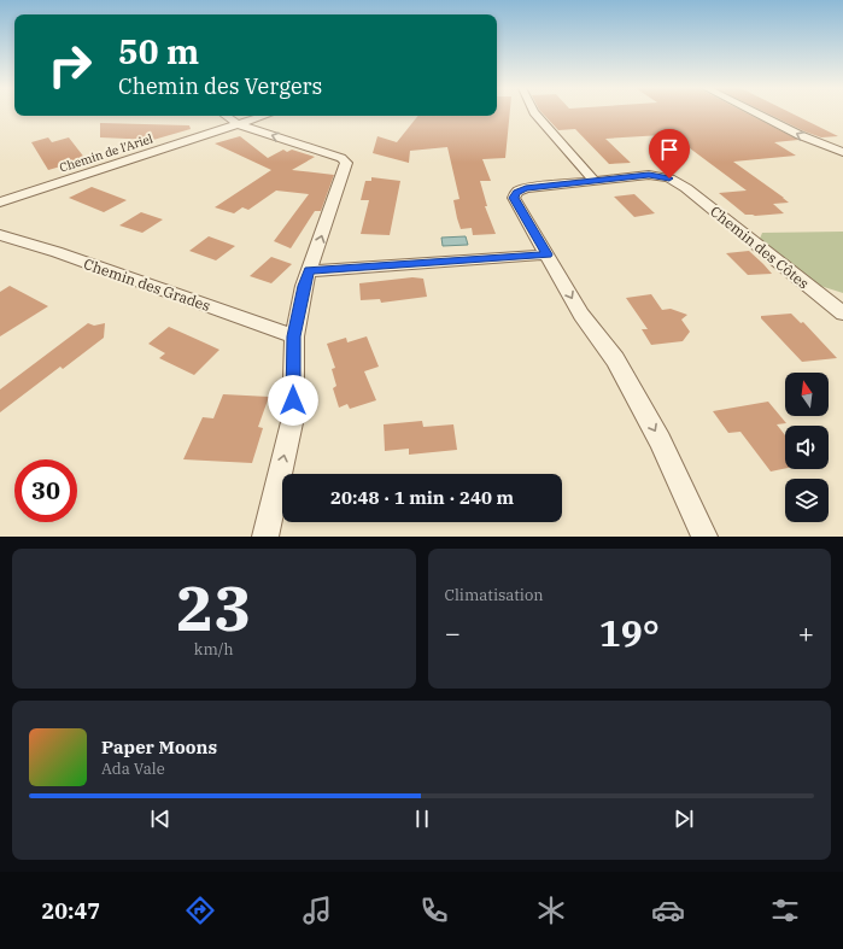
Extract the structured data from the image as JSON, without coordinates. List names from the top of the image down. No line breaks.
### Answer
{"streets":{"street":["Chemin de l'Ariel","Chemin des Côtes","Chemin des Grades"]},"north":"top","page":{"turn":["50 m","Chemin des Vergers"],"limit":"30","trip":"20:48 · 1 min · 240 m","tile":[["23","km/h"],"Climatisation"],"heat":["−","19°","+"],"song":["Paper Moons","Ada Vale"],"tabs":"20:47"}}
